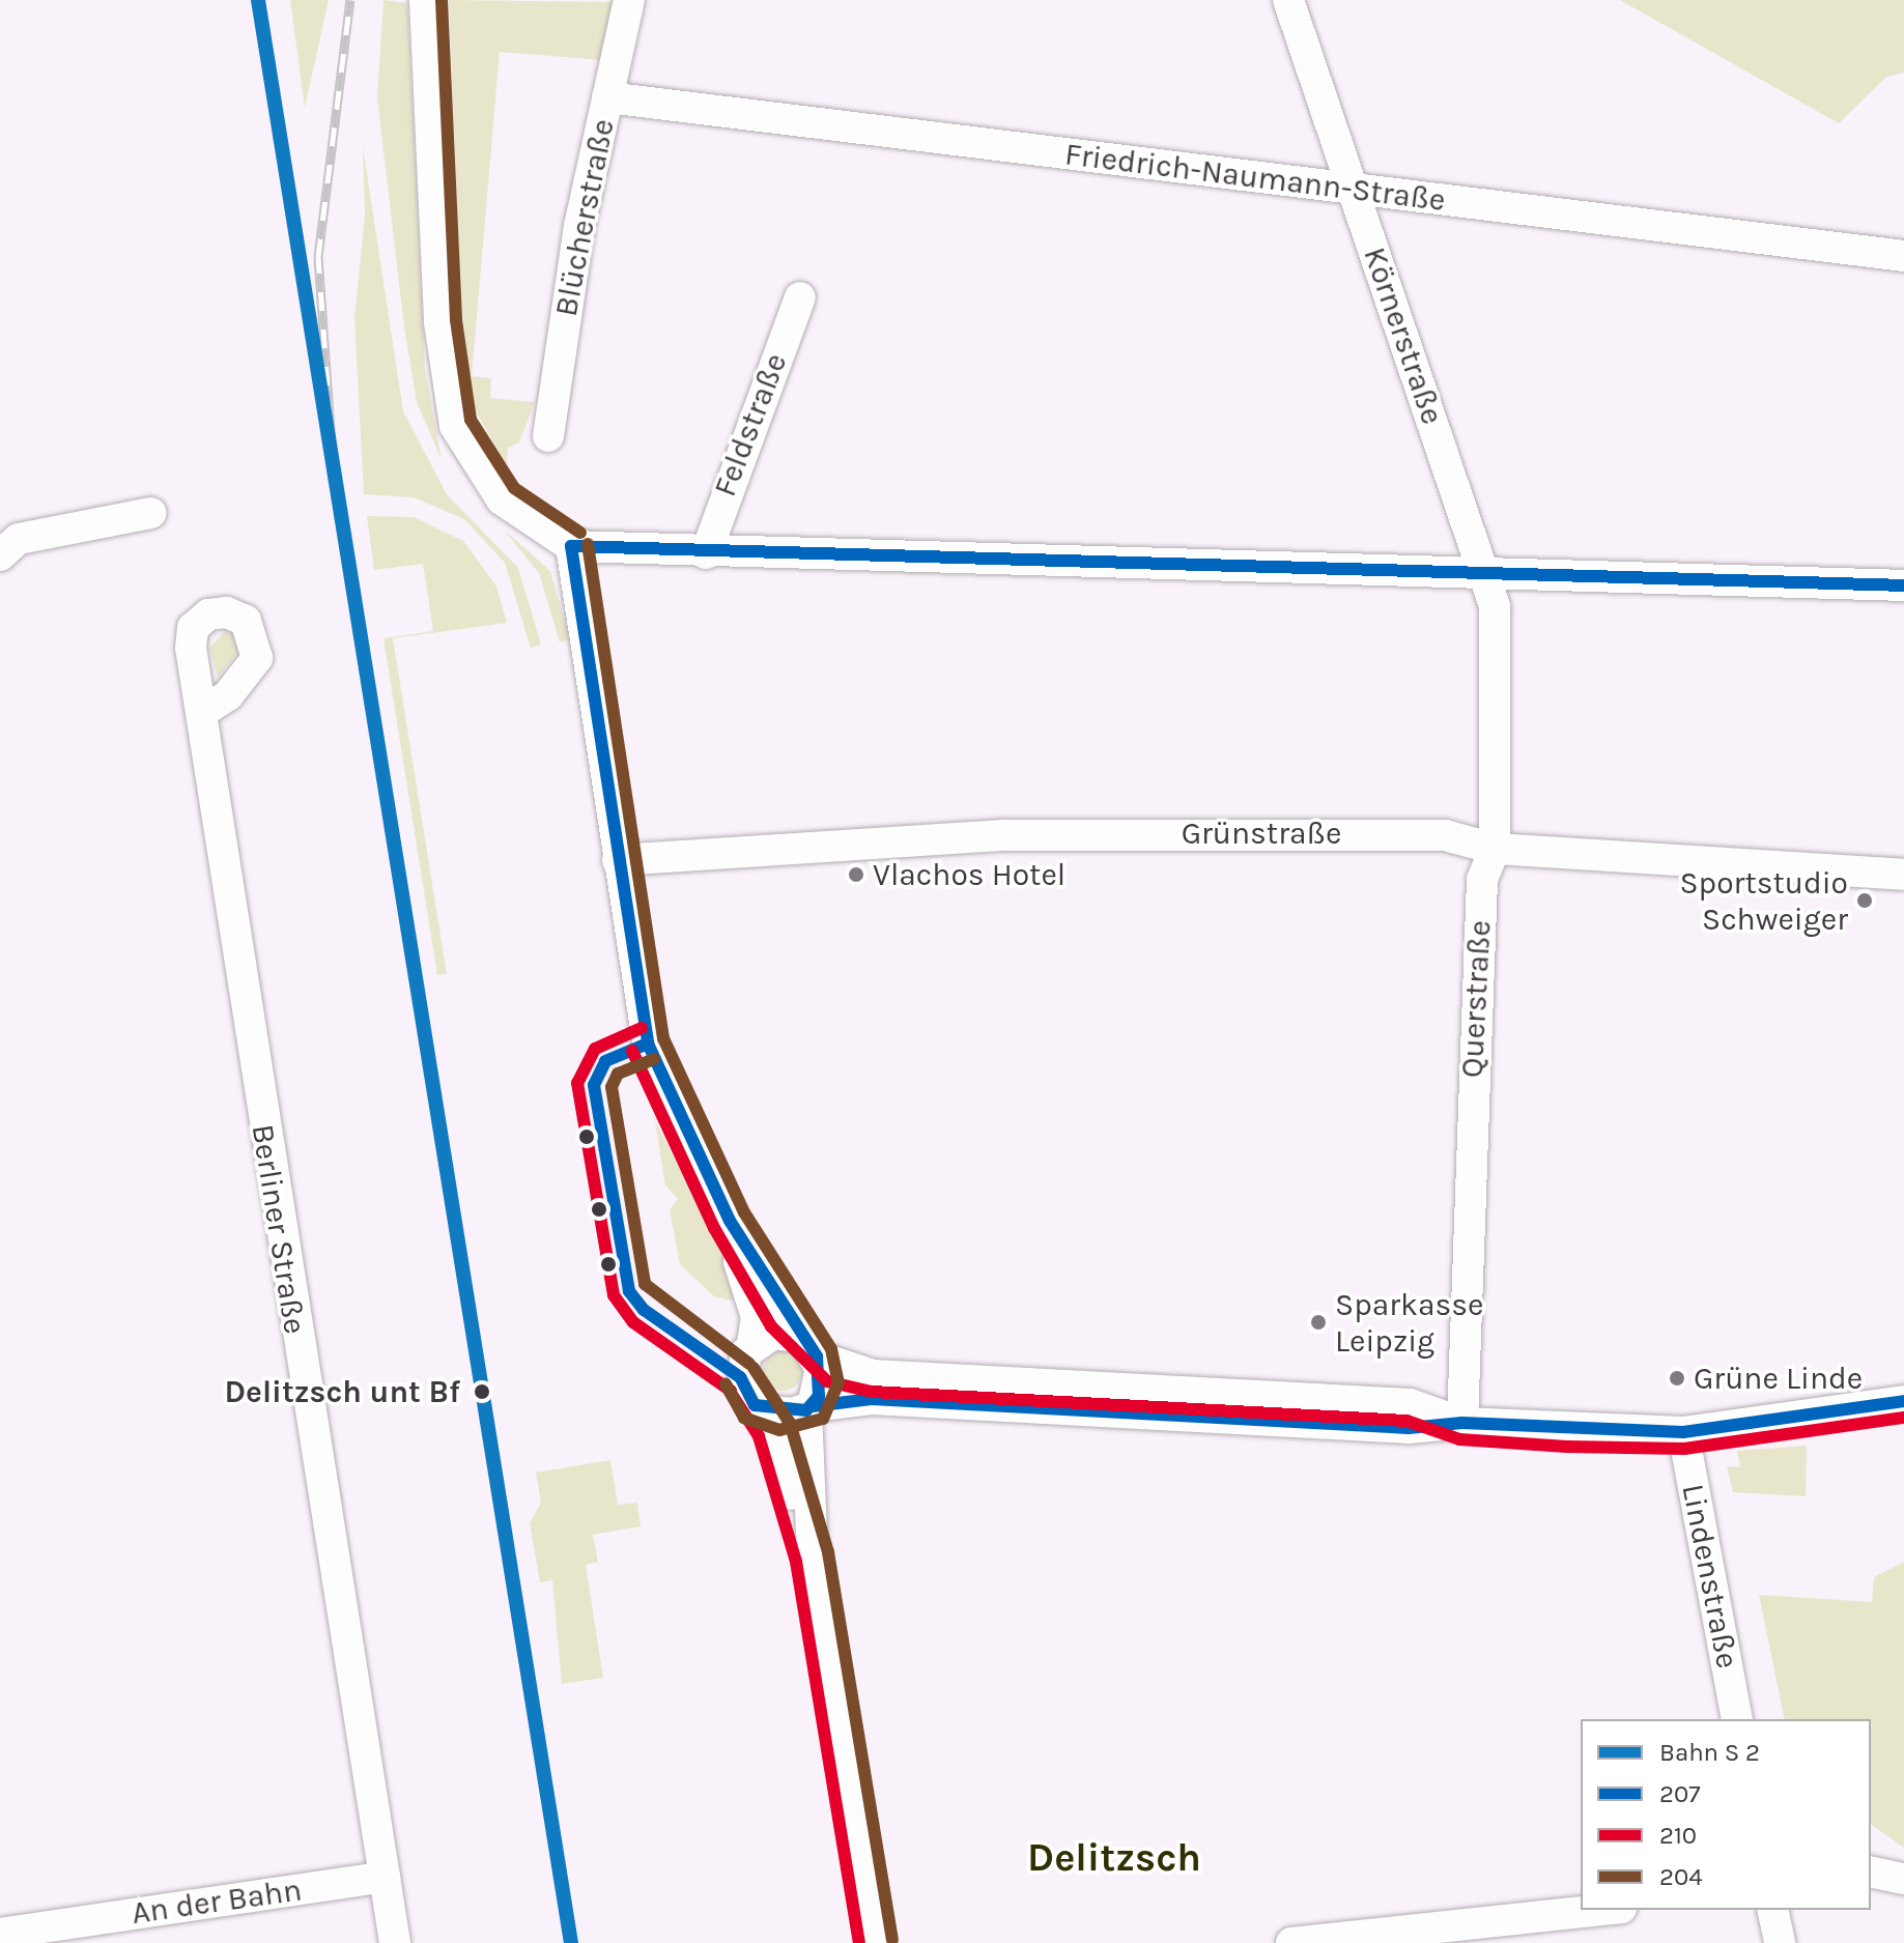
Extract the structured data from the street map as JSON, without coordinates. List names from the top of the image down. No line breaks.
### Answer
{"streets":{"street":["Friedrich-Naumann-Straße","Blücherstraße","Körnerstraße","Feldstraße","Grünstraße","Querstraße","Berliner Straße","Lindenstraße","An der Bahn"]},"crossings":[["Friedrich-Naumann-Straße","Blücherstraße"],["Friedrich-Naumann-Straße","Körnerstraße"],["Körnerstraße","Querstraße"],["Grünstraße","Querstraße"],["Berliner Straße","An der Bahn"]],"districts":["Delitzsch"],"places":["Vlachos Hotel","Sportstudio Schweiger","Sparkasse Leipzig","Grüne Linde","Delitzsch unt Bf"],"lines":["transit line 204","transit line 207","transit line 210"],"legend":["Bahn S 2","207","210","204"]}
